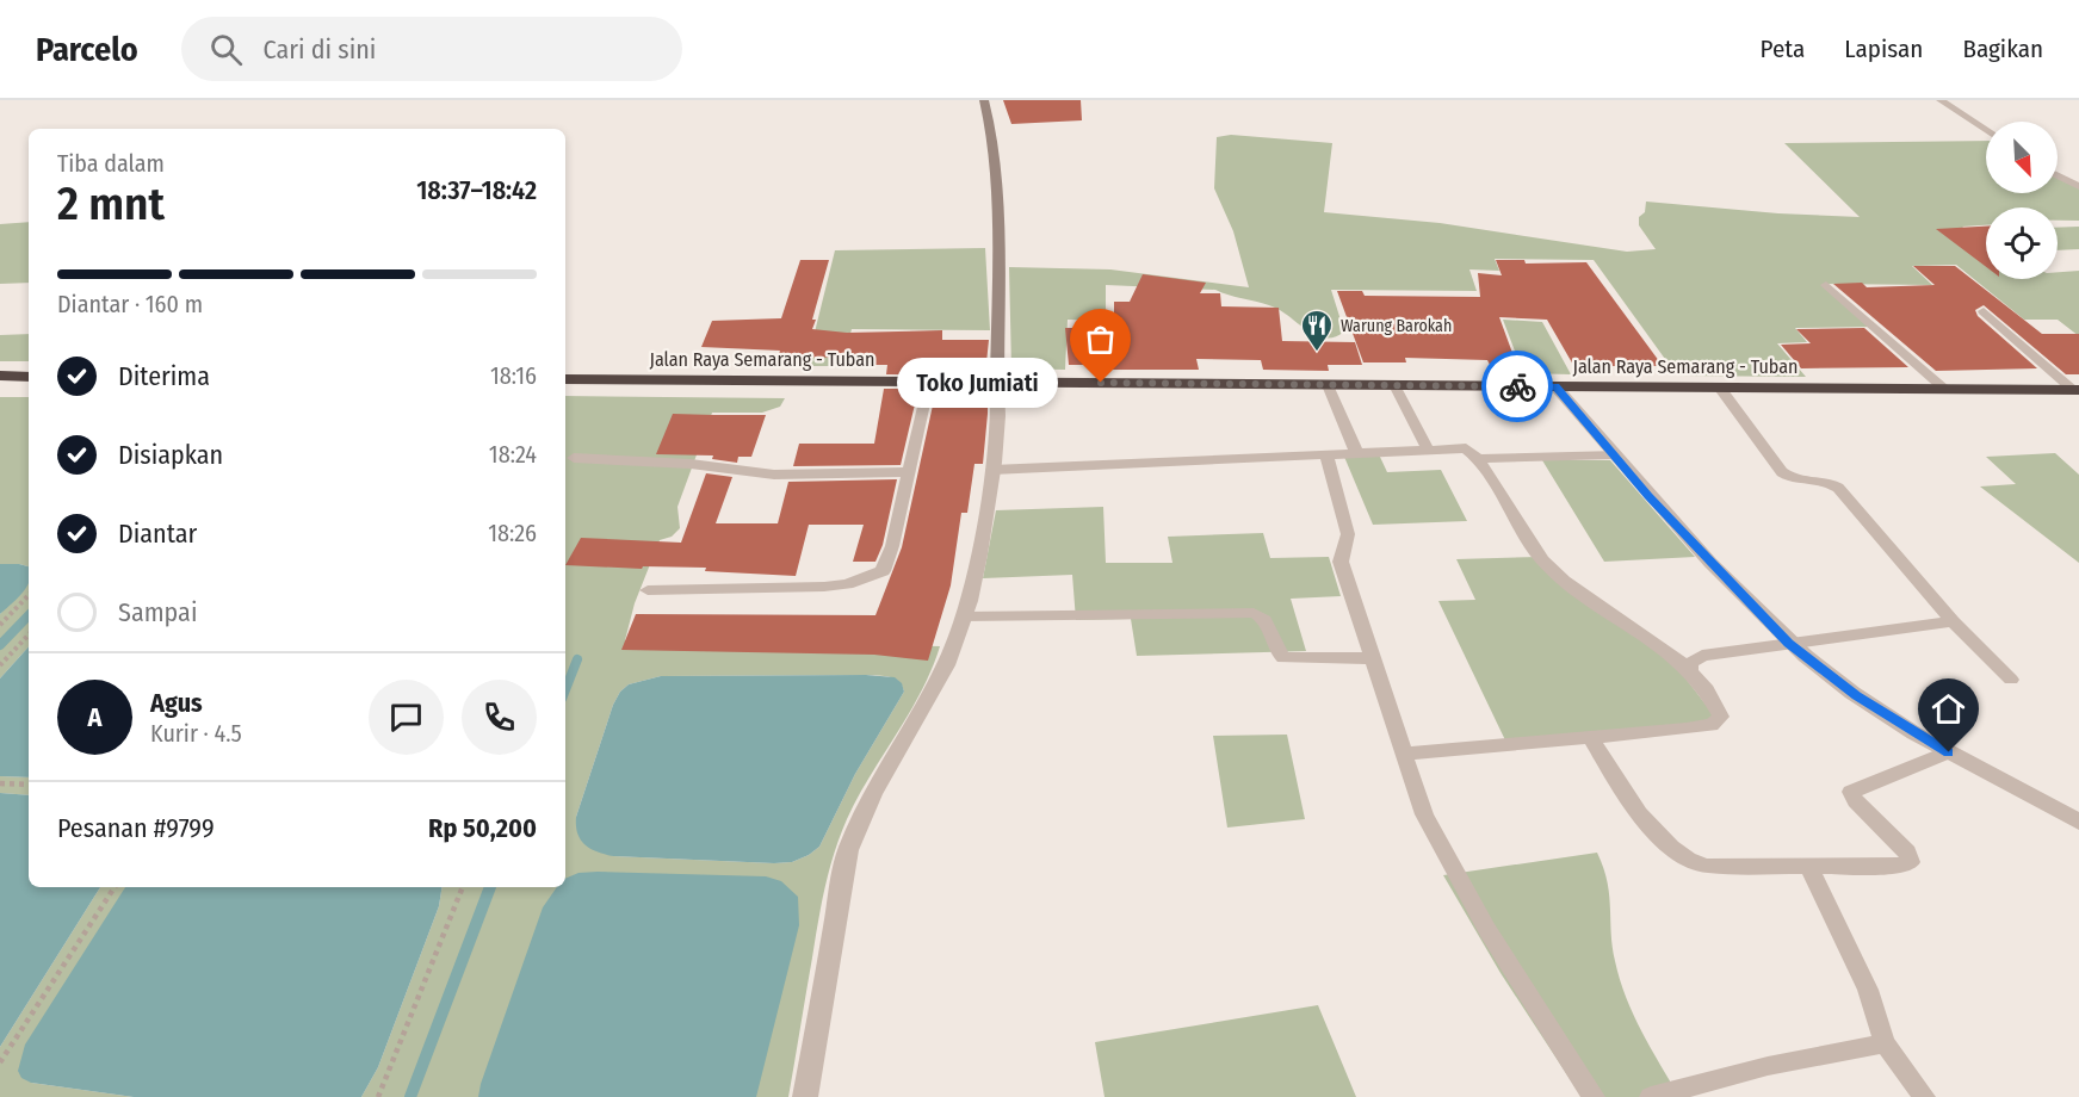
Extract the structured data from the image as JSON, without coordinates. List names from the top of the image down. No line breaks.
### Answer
{"streets":{"highway":["Jalan Raya Semarang - Tuban"]},"places":{"restaurant":["Warung Barokah"],"other":["Toko Jumiati"]},"north":"bottom right","page":{"header":"Parcelo","search":"Cari di sini","nav":["Peta","Lapisan","Bagikan"],"heading":["2 mnt","Tiba dalam","18:37–18:42"],"panel":["Agus","Kurir · 4.5","Pesanan #9799","Rp 50,200"],"bar":"Diantar · 160 m","list":[["Diterima","18:16"],["Disiapkan","18:24"],["Diantar","18:26"],"Sampai"],"bubble":"Toko Jumiati","round":"A"}}
